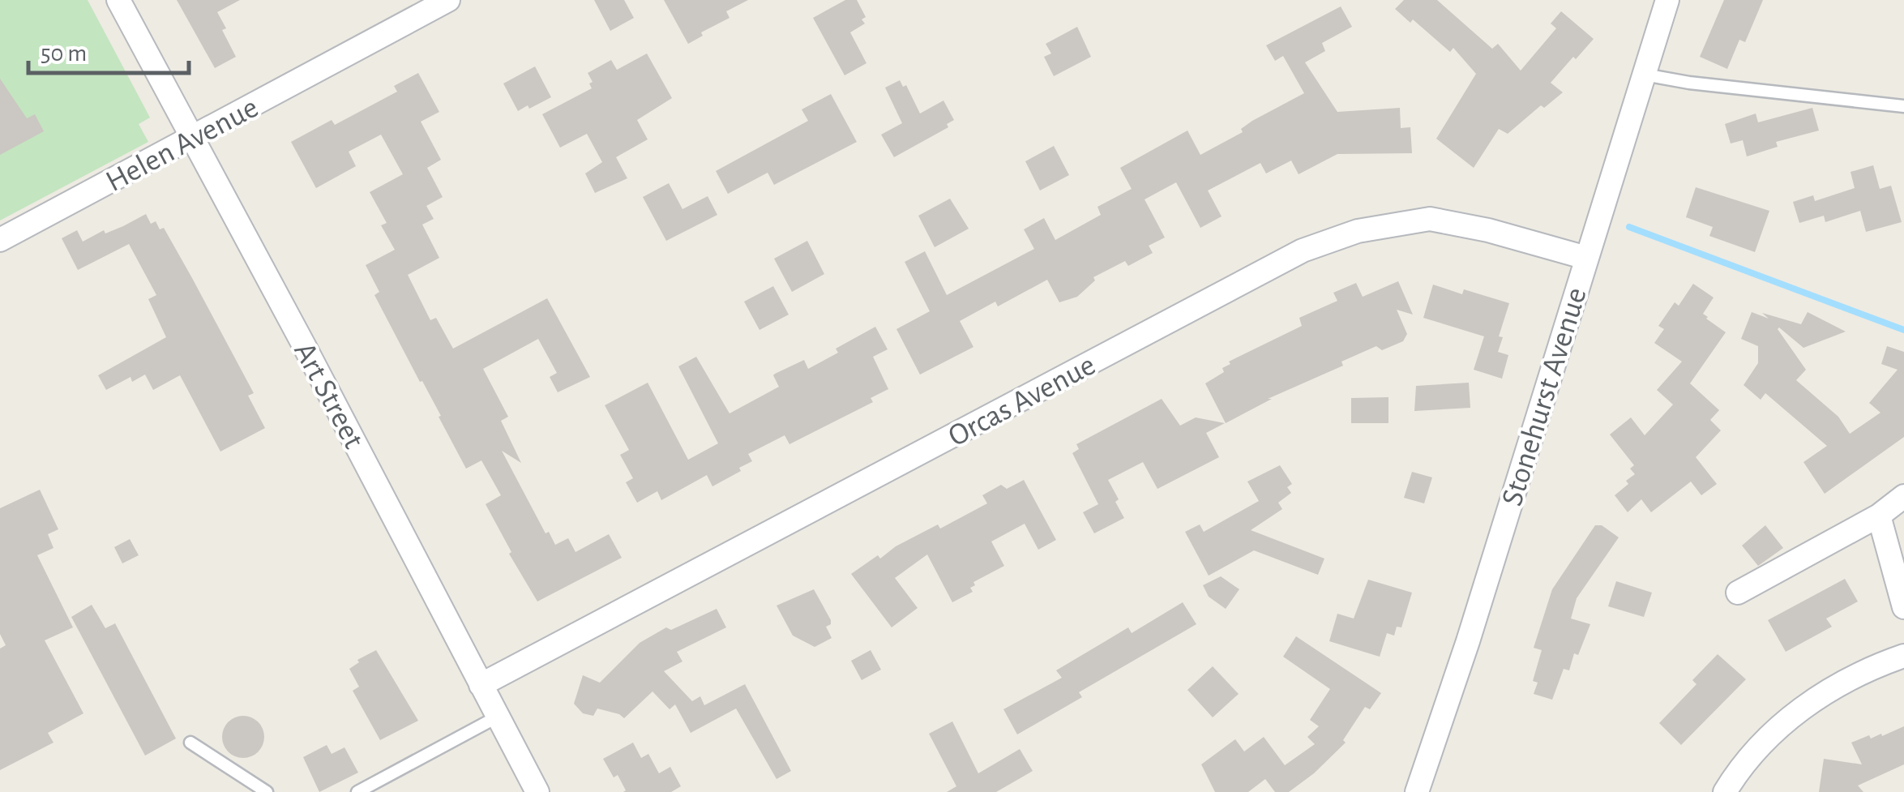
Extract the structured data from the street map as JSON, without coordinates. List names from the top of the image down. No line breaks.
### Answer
{"streets":{"street":["Helen Avenue","Art Street","Stonehurst Avenue","Orcas Avenue"]},"crossings":[["Helen Avenue","Art Street"],["Art Street","Orcas Avenue"],["Stonehurst Avenue","Orcas Avenue"]],"scale_bar":"50 m"}
